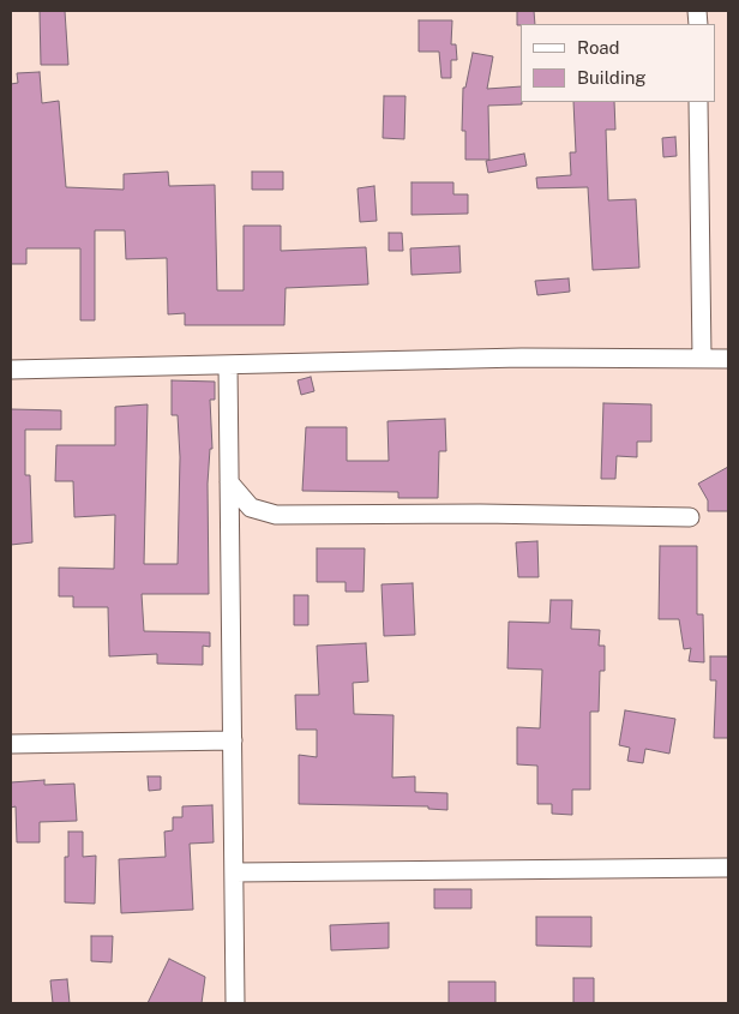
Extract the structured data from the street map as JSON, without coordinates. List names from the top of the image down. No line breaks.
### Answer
{"legend":["Road","Building"]}
